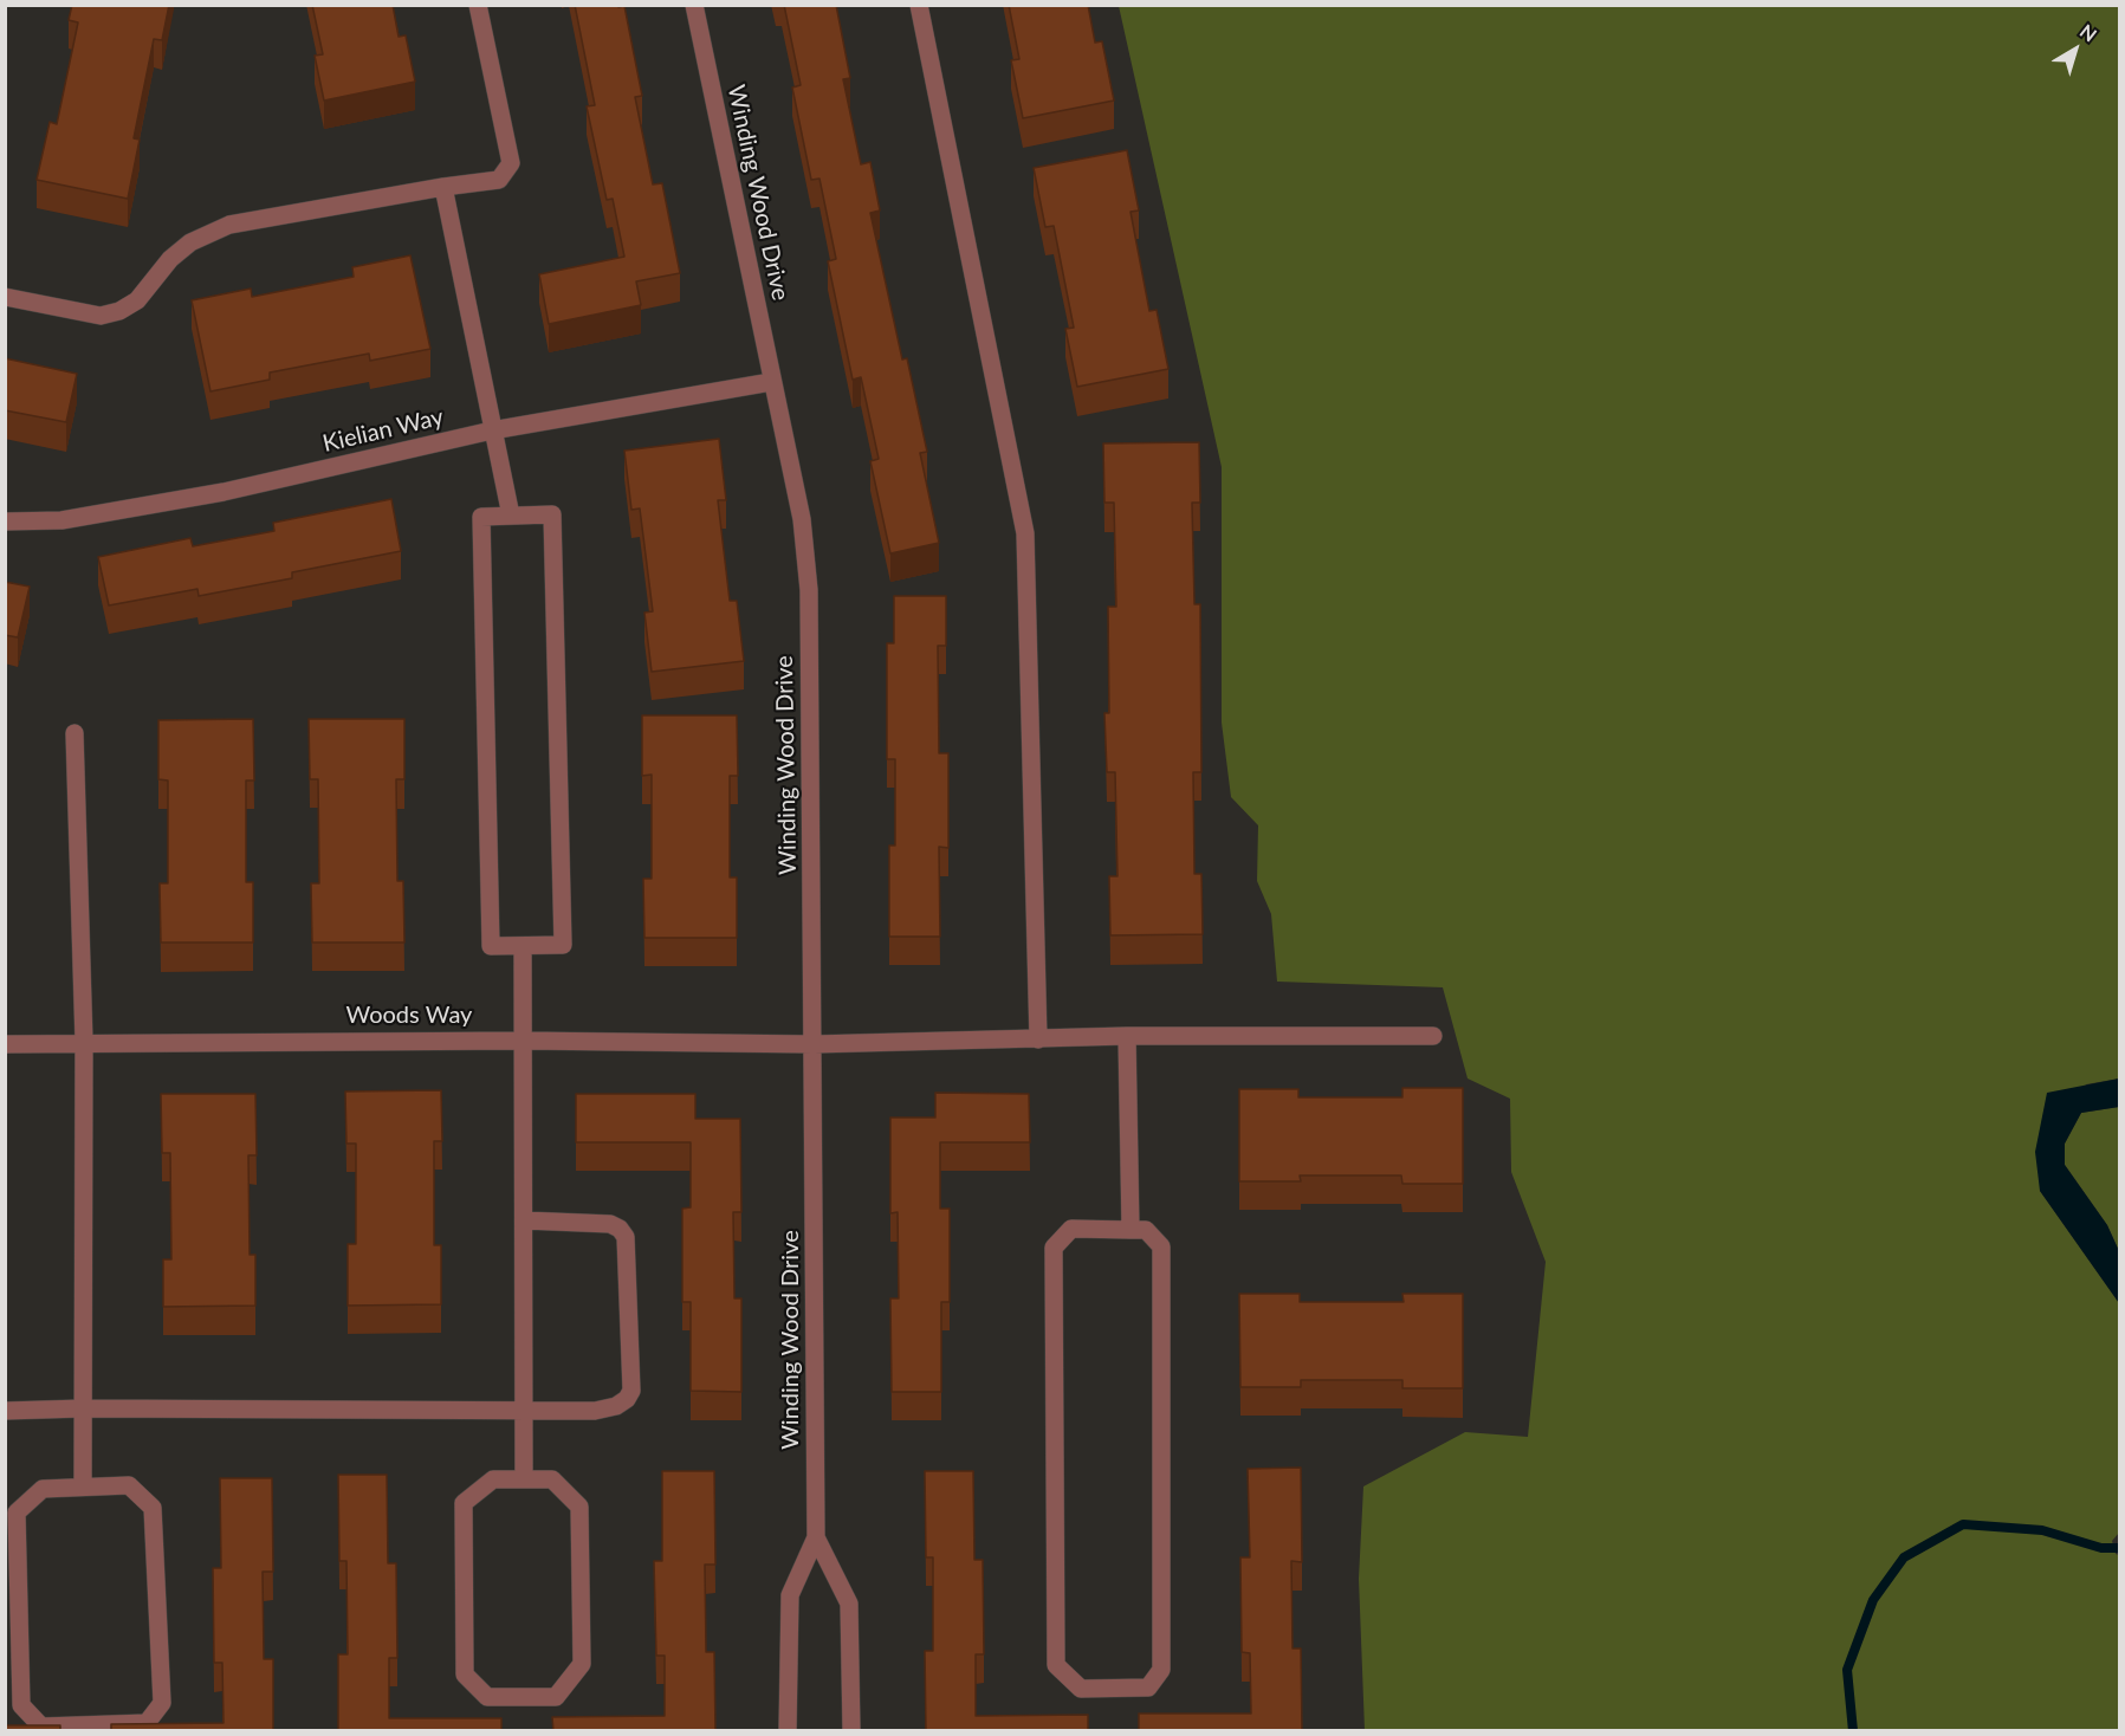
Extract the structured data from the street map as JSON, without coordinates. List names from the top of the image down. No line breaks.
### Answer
{"streets":{"street":["Winding Wood Drive","Kielian Way","Woods Way"]},"crossings":[["Winding Wood Drive","Kielian Way"],["Winding Wood Drive","Woods Way"]],"north":"top right"}
